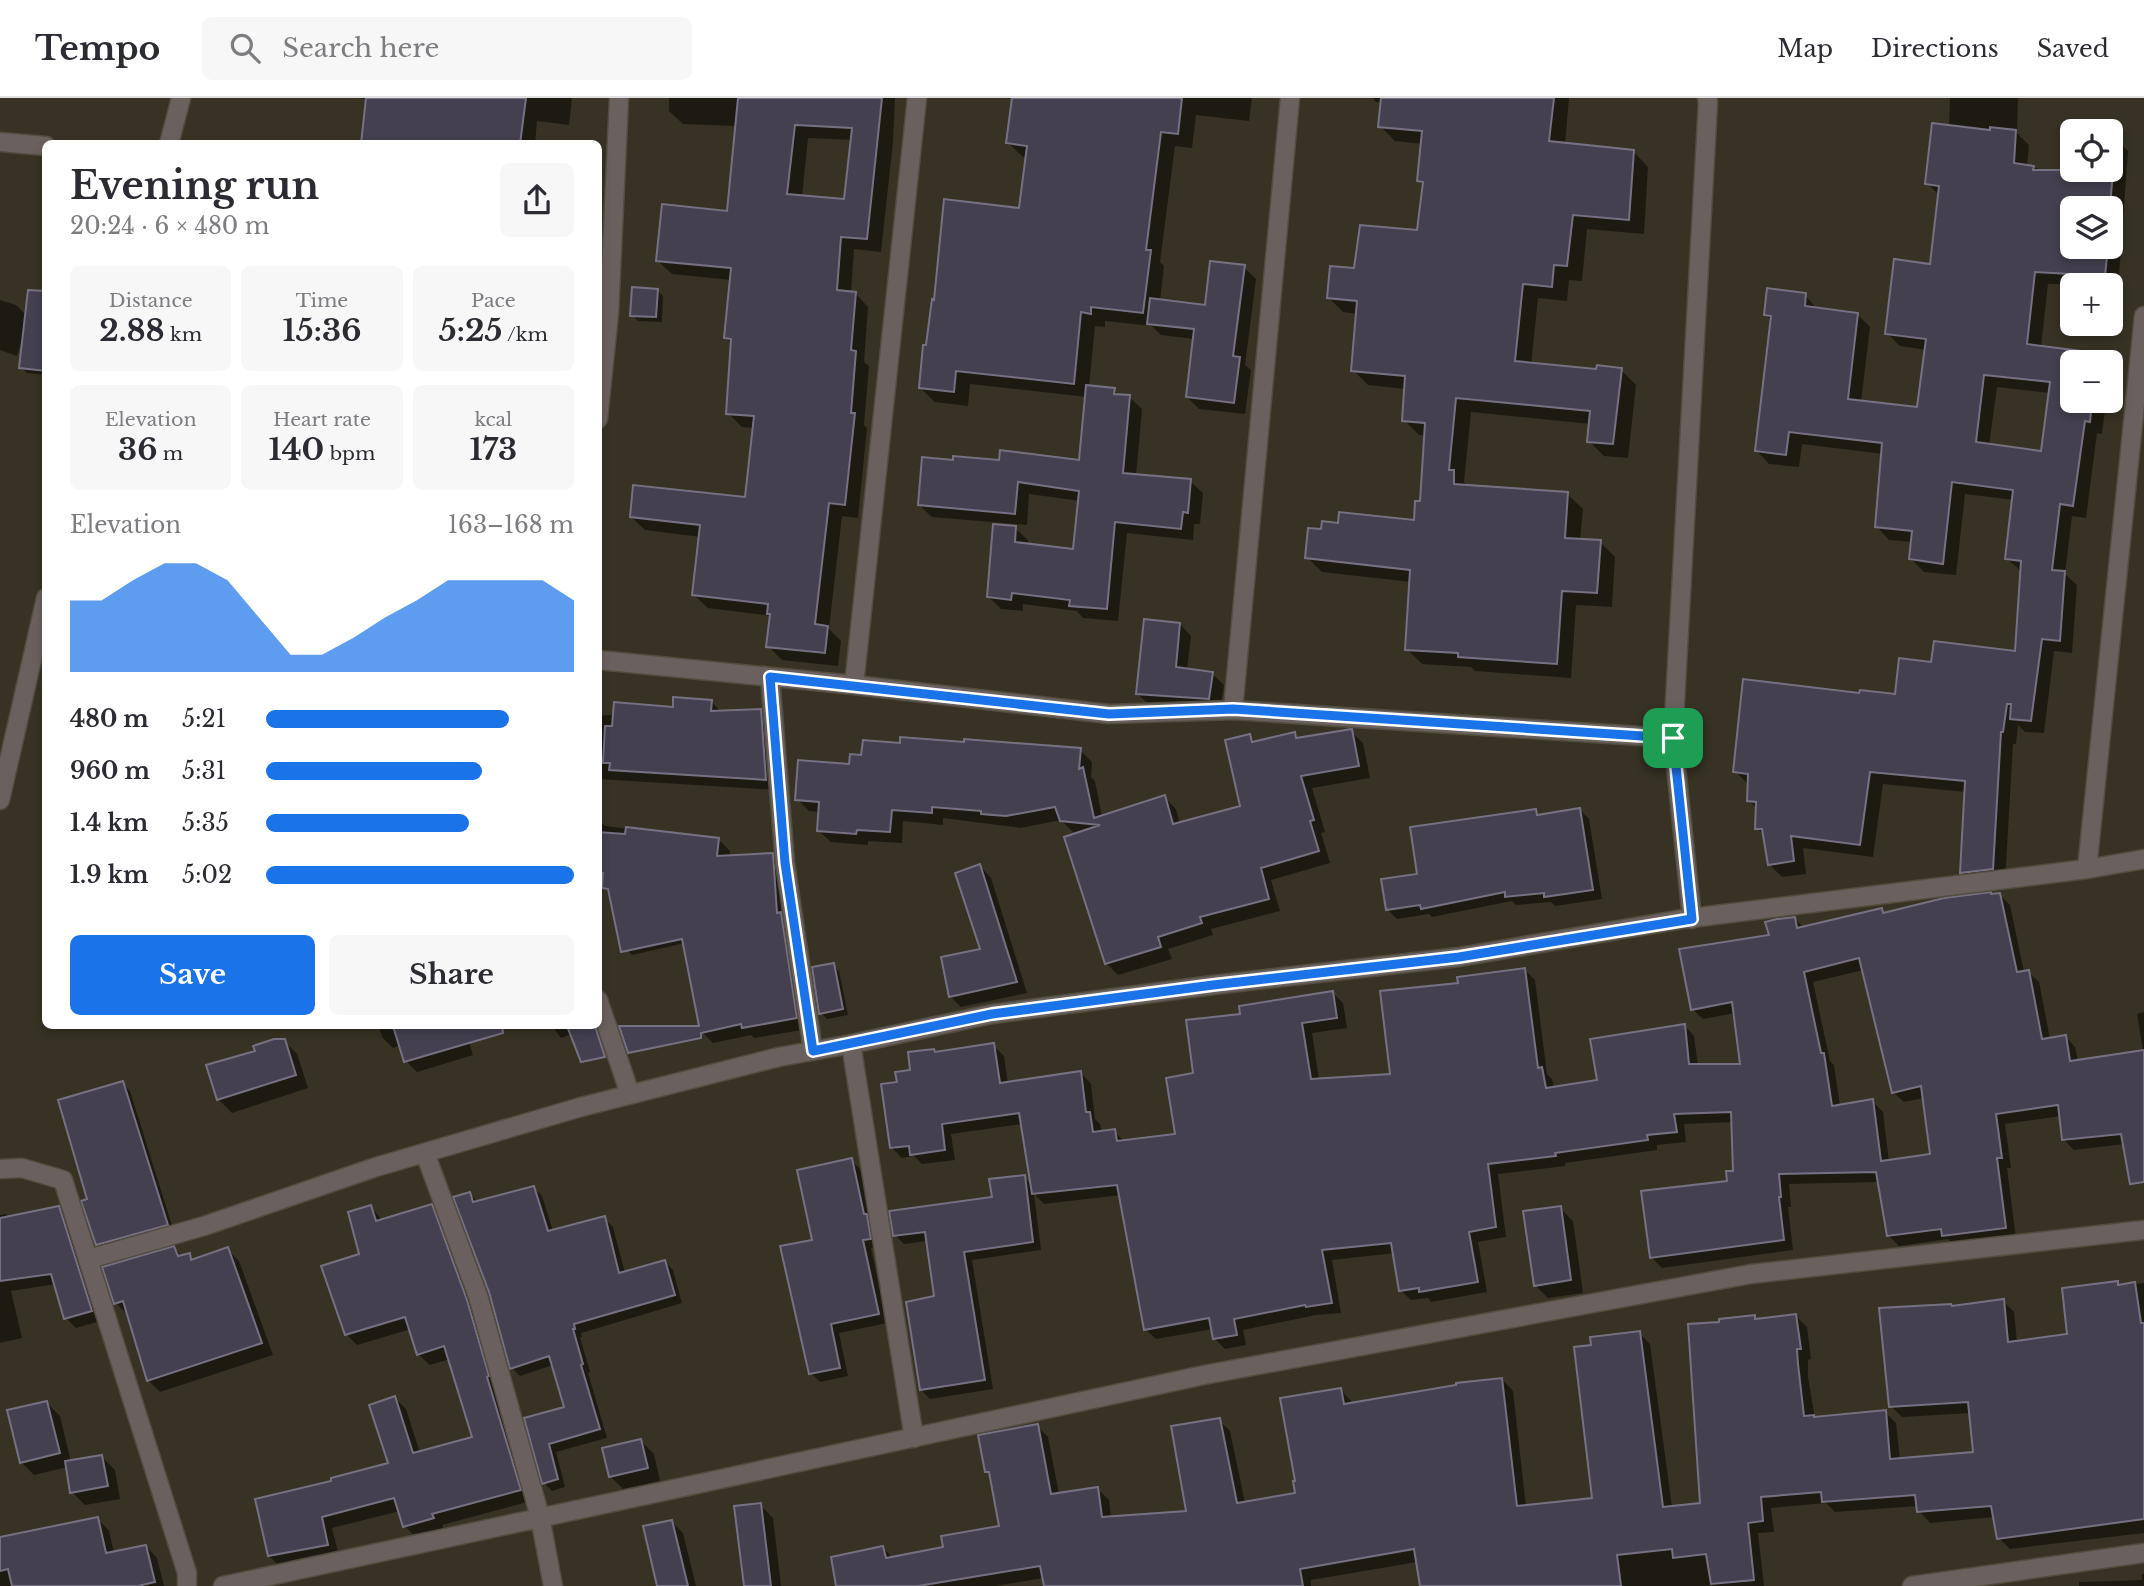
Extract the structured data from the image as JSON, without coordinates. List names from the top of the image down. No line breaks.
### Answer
{"page":{"header":"Tempo","search":"Search here","nav":["Map","Directions","Saved"],"map_buttons":["+","−"],"heading":["Evening run","20:24 · 6 × 480 m"],"stats":[["Distance","2.88 km"],["Time","15:36"],["Pace","5:25 /km"],["Elevation","36 m"],["Heart rate","140 bpm"],["kcal","173"]],"chart":["Elevation","163–168 m"],"list":[{"name":"480 m","note":"5:21"},{"name":"960 m","note":"5:31"},{"name":"1.4 km","note":"5:35"},{"name":"1.9 km","note":"5:02"}],"buttons":["Save","Share"]}}
